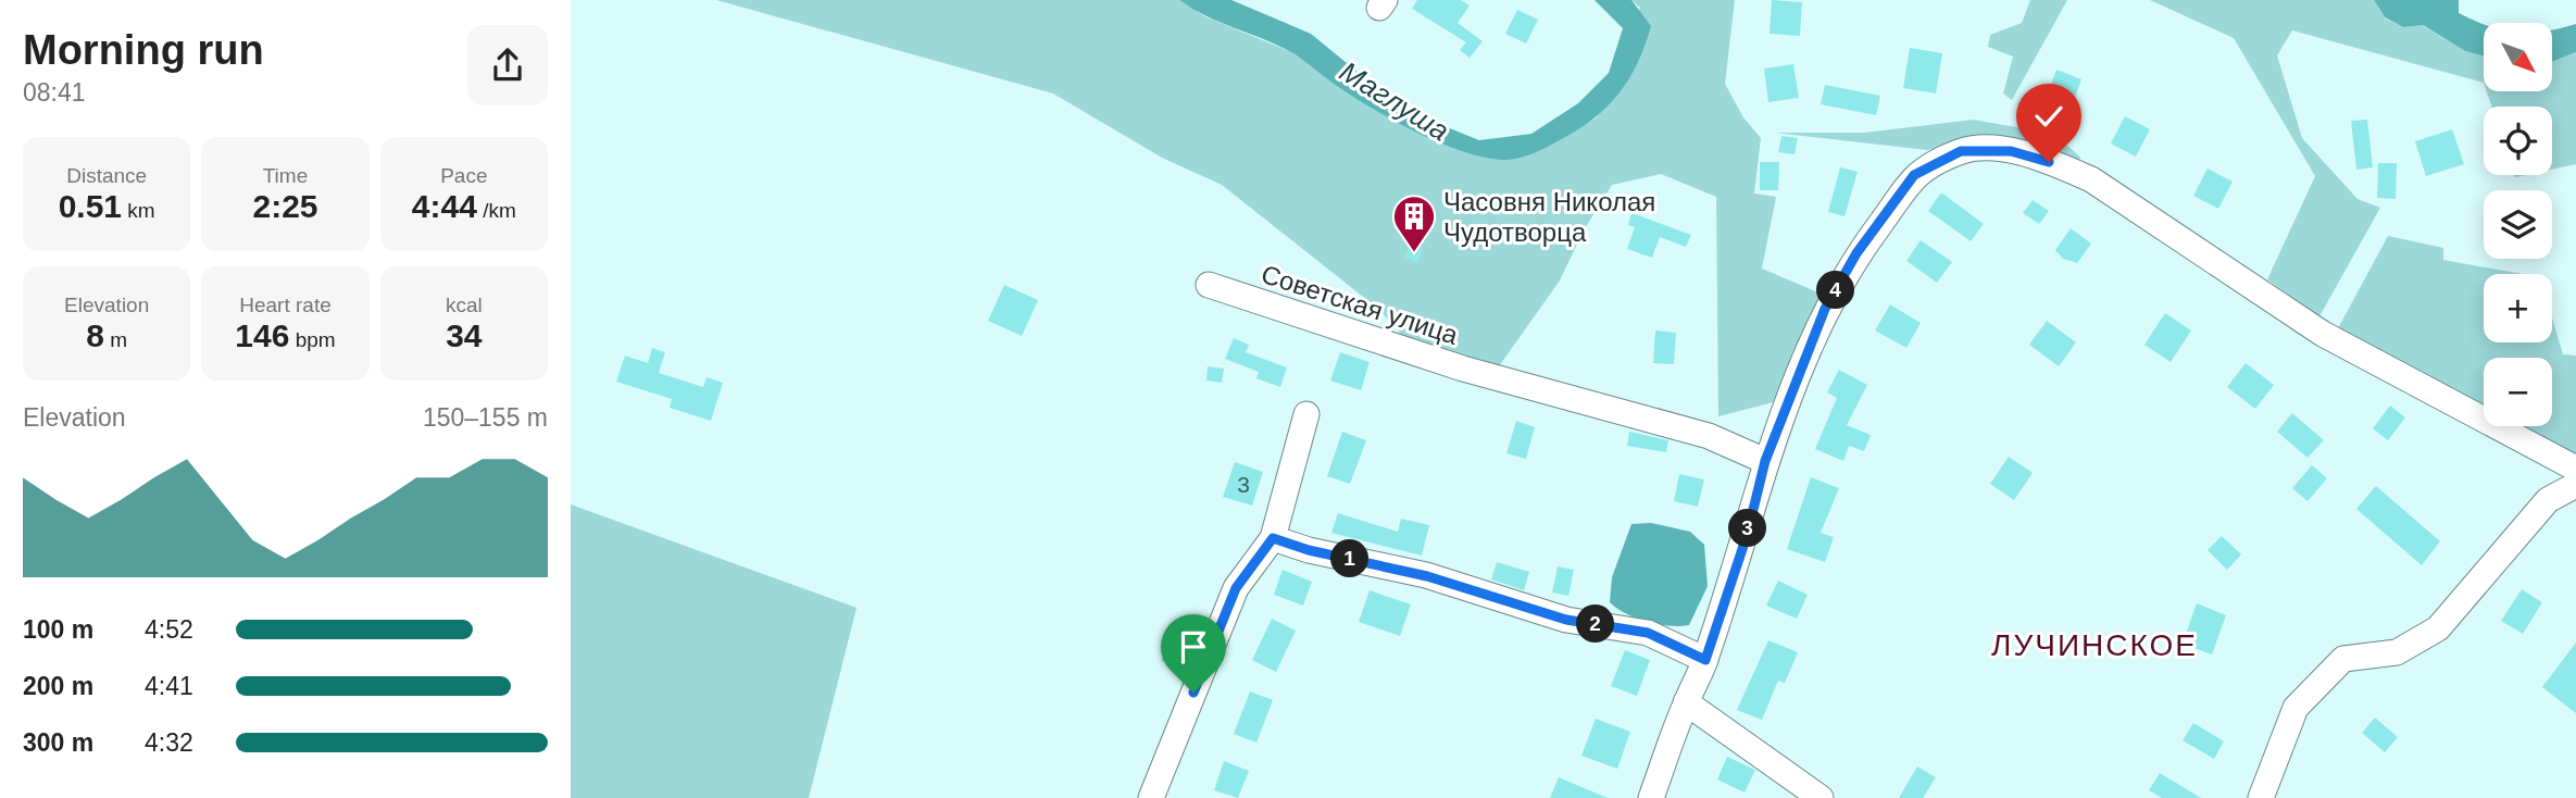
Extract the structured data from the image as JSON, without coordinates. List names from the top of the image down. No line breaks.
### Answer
{"streets":{"street":["Советская улица"]},"districts":["ЛУЧИНСКОЕ"],"water":["Маглуша"],"places":{"building":["Часовня Николая Чудотворца"]},"house_numbers":["3"],"north":"bottom right","page":{"heading":["Morning run","08:41"],"map_buttons":["+","−"],"stats":[["Distance","0.51 km"],["Time","2:25"],["Pace","4:44 /km"],["Elevation","8 m"],["Heart rate","146 bpm"],["kcal","34"]],"pins":["4","3","1","2"],"chart":["Elevation","150–155 m"],"list":[{"name":"100 m","note":"4:52"},{"name":"200 m","note":"4:41"},{"name":"300 m","note":"4:32"}]}}
